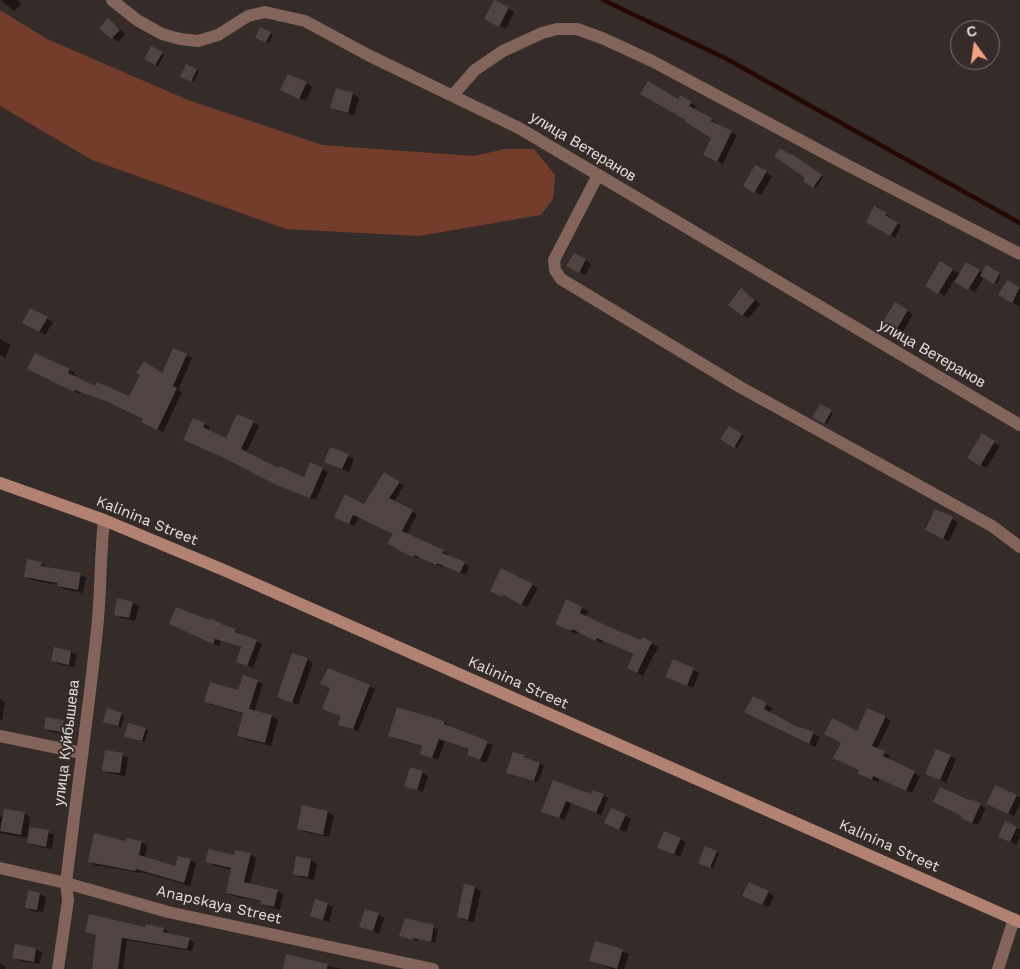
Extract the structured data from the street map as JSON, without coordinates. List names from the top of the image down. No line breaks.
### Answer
{"streets":{"main road":["Kalinina Street"],"street":["улица Ветеранов","улица Куйбышева","Anapskaya Street"]},"crossings":[["Kalinina Street","улица Куйбышева"],["улица Куйбышева","Anapskaya Street"]],"north":"top"}
